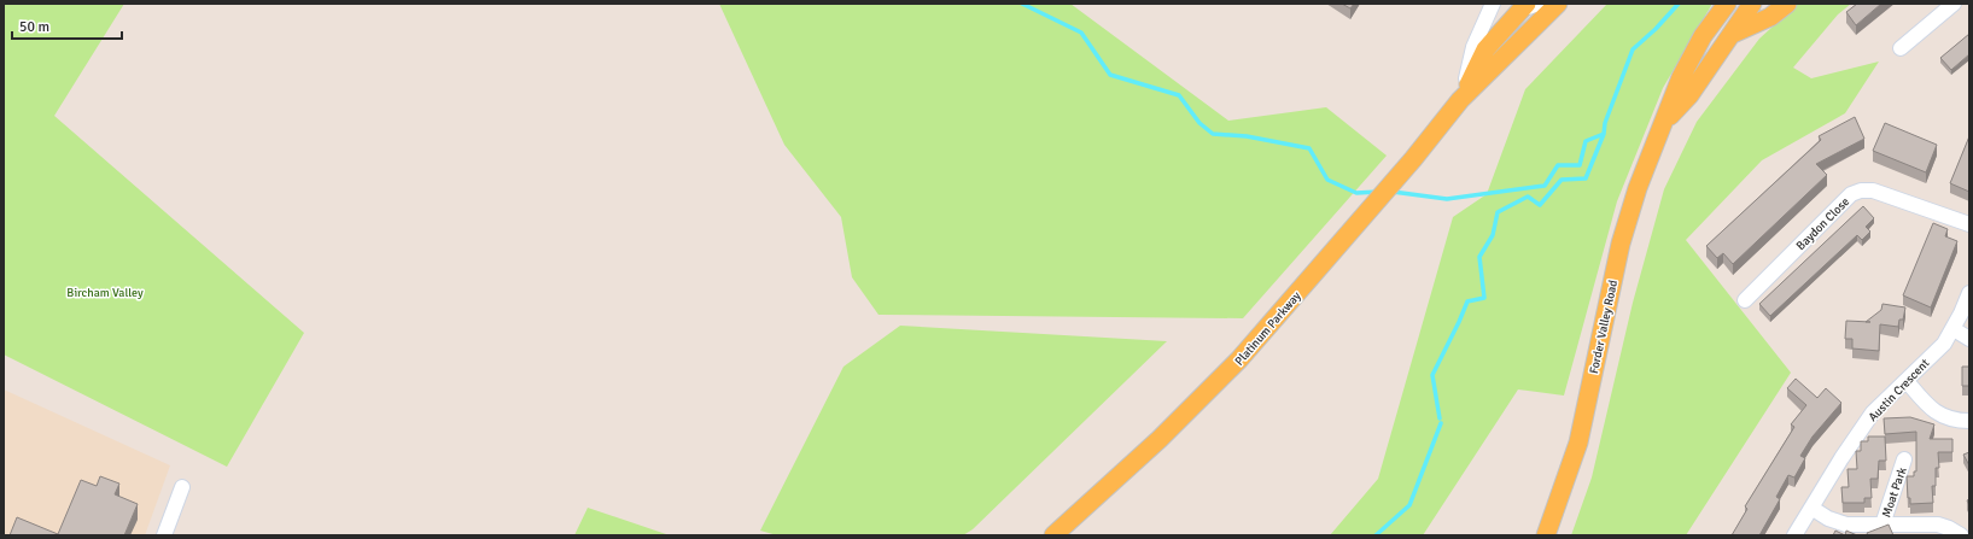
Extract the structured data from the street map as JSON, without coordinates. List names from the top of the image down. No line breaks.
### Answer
{"streets":{"main road":["Forder Valley Road","Platinum Parkway"],"street":["Baydon Close","Austin Crescent","Moat Park"]},"parks":["Bircham Valley"],"scale_bar":"50 m"}
